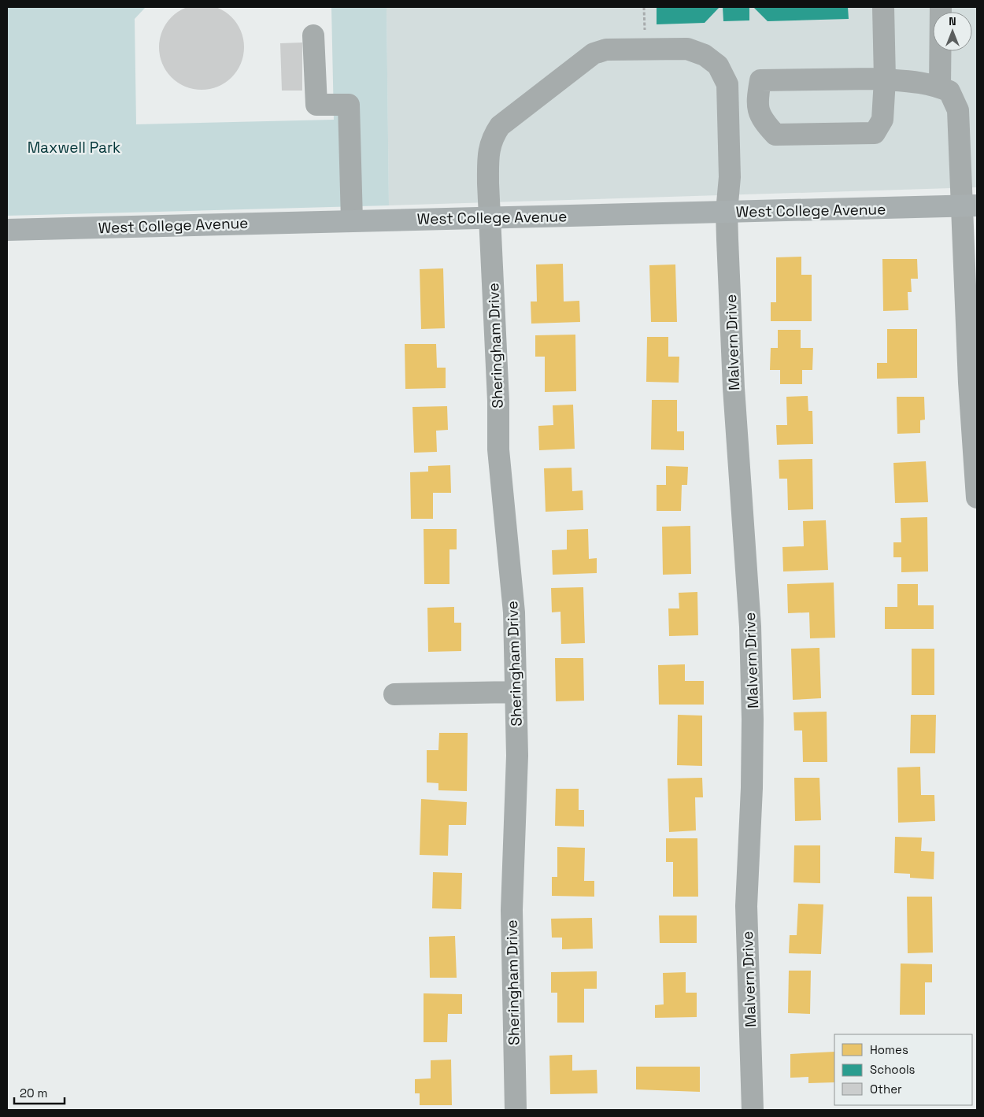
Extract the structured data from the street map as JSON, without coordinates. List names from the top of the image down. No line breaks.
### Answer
{"streets":{"main road":["West College Avenue"],"street":["Malvern Drive","Sheringham Drive"]},"crossings":[["West College Avenue","Malvern Drive"],["West College Avenue","Sheringham Drive"],["Malvern Drive","Sheringham Drive"]],"parks":["Maxwell Park"],"legend":["Homes","Schools","Other"],"scale_bar":"20 m","north":"top"}
